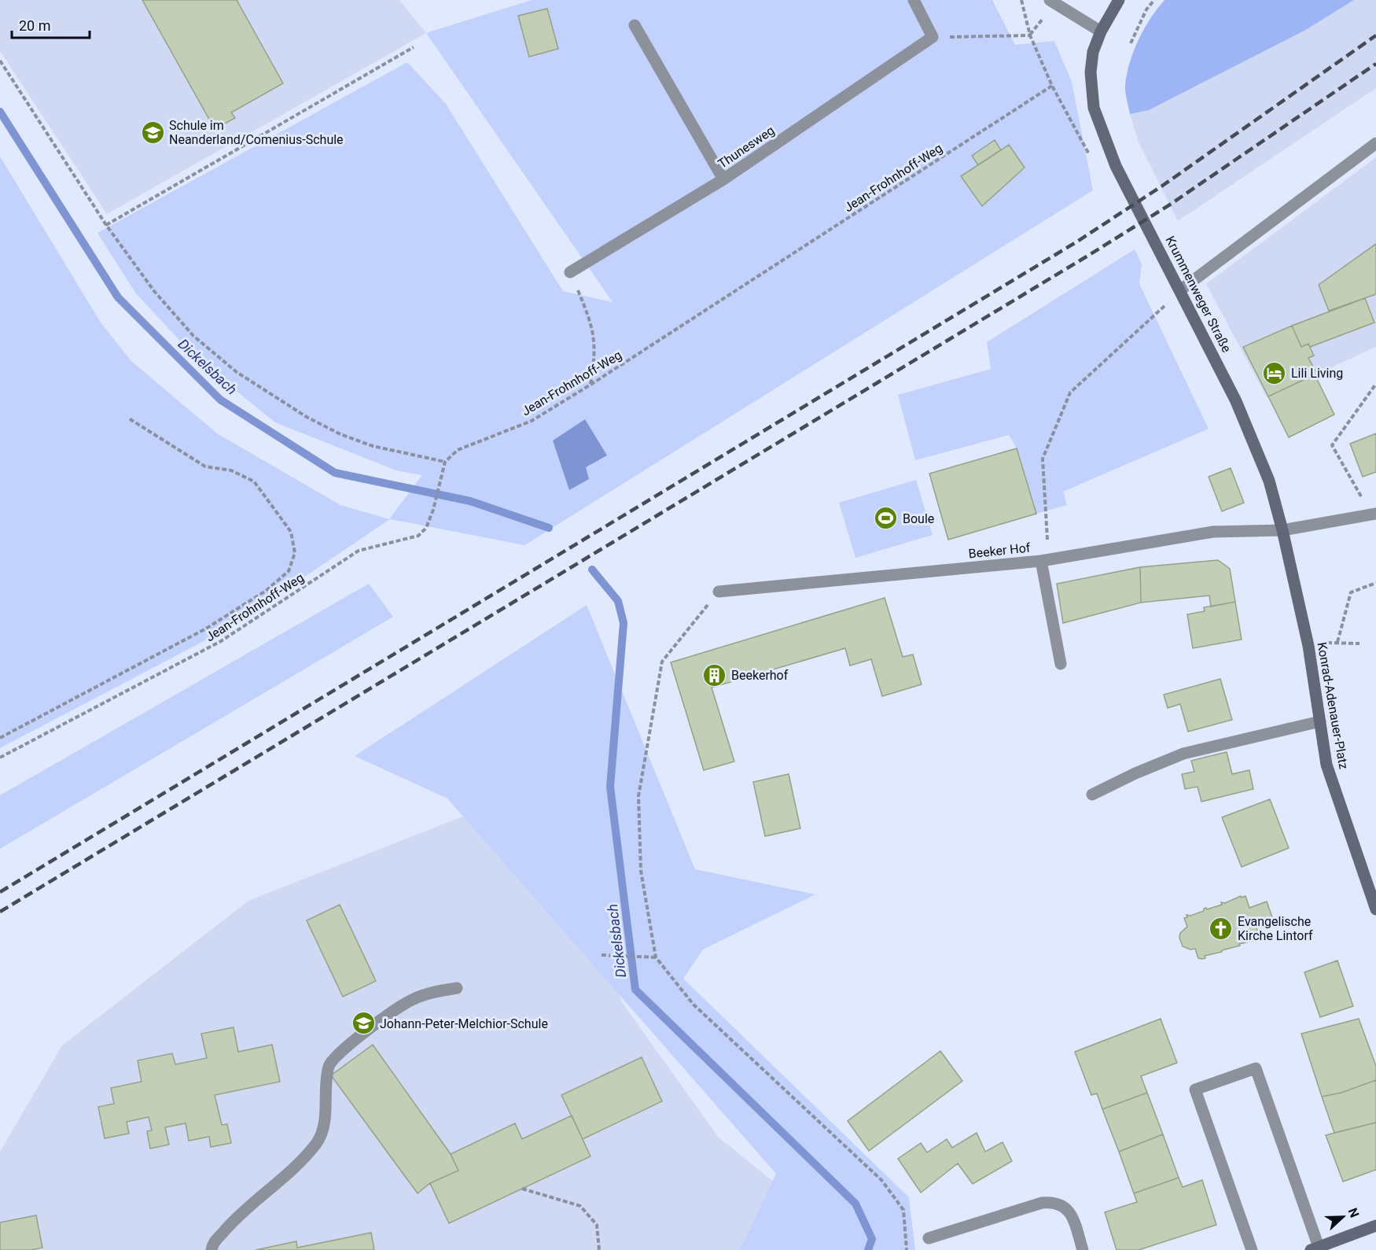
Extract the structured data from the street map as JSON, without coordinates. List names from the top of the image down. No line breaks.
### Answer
{"streets":{"main road":["Krummenweger Straße","Konrad-Adenauer-Platz"],"street":["Thunesweg","Beeker Hof"],"path":["Jean-Frohnhoff-Weg"]},"crossings":[["Krummenweger Straße","Beeker Hof"],["Krummenweger Straße","Konrad-Adenauer-Platz"],["Beeker Hof","Konrad-Adenauer-Platz"]],"water":["Dickelsbach"],"places":{"school or university":["Schule im Neanderland/Comenius-Schule","Johann-Peter-Melchior-Schule"],"hotel":["Lili Living"],"sports":["Boule"],"building":["Beekerhof"],"church":["Evangelische Kirche Lintorf"]},"scale_bar":"20 m","north":"right"}
